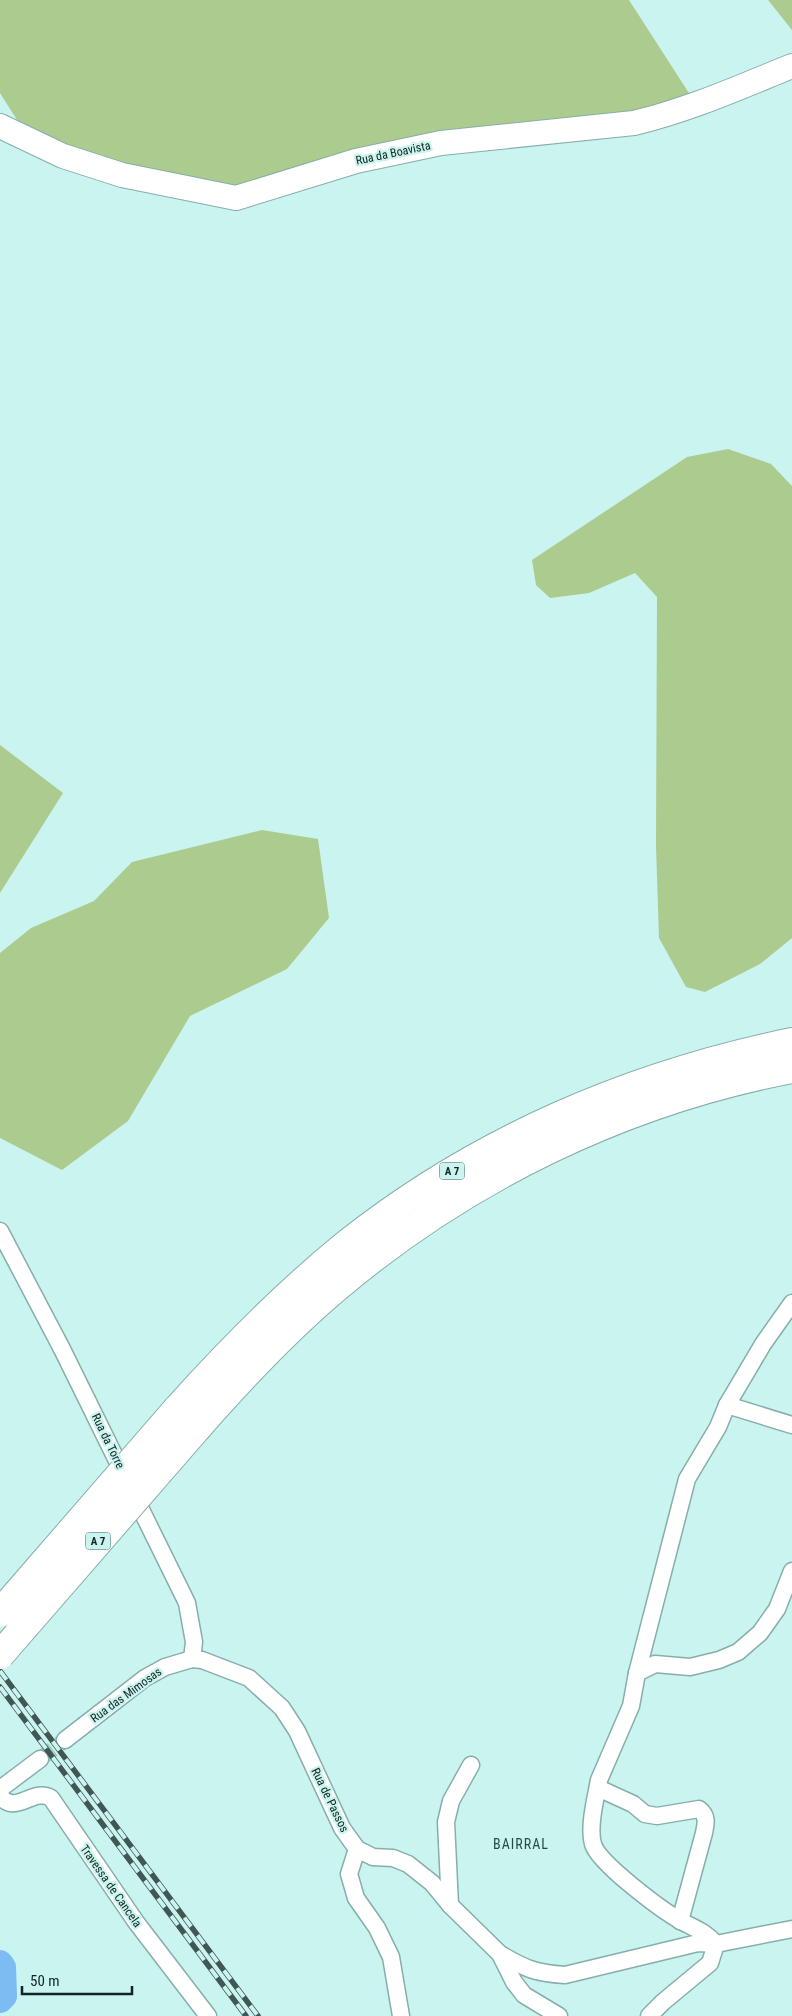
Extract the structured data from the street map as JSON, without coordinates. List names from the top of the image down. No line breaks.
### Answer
{"streets":{"highway":["A 7"],"street":["Rua da Boavista","Rua da Torre","Rua das Mimosas","Rua de Passos","Travessa de Cancela"]},"crossings":[["Rua da Torre","Rua das Mimosas"],["Rua da Torre","Rua de Passos"],["Rua das Mimosas","Rua de Passos"]],"districts":["BAIRRAL"],"scale_bar":"50 m"}
